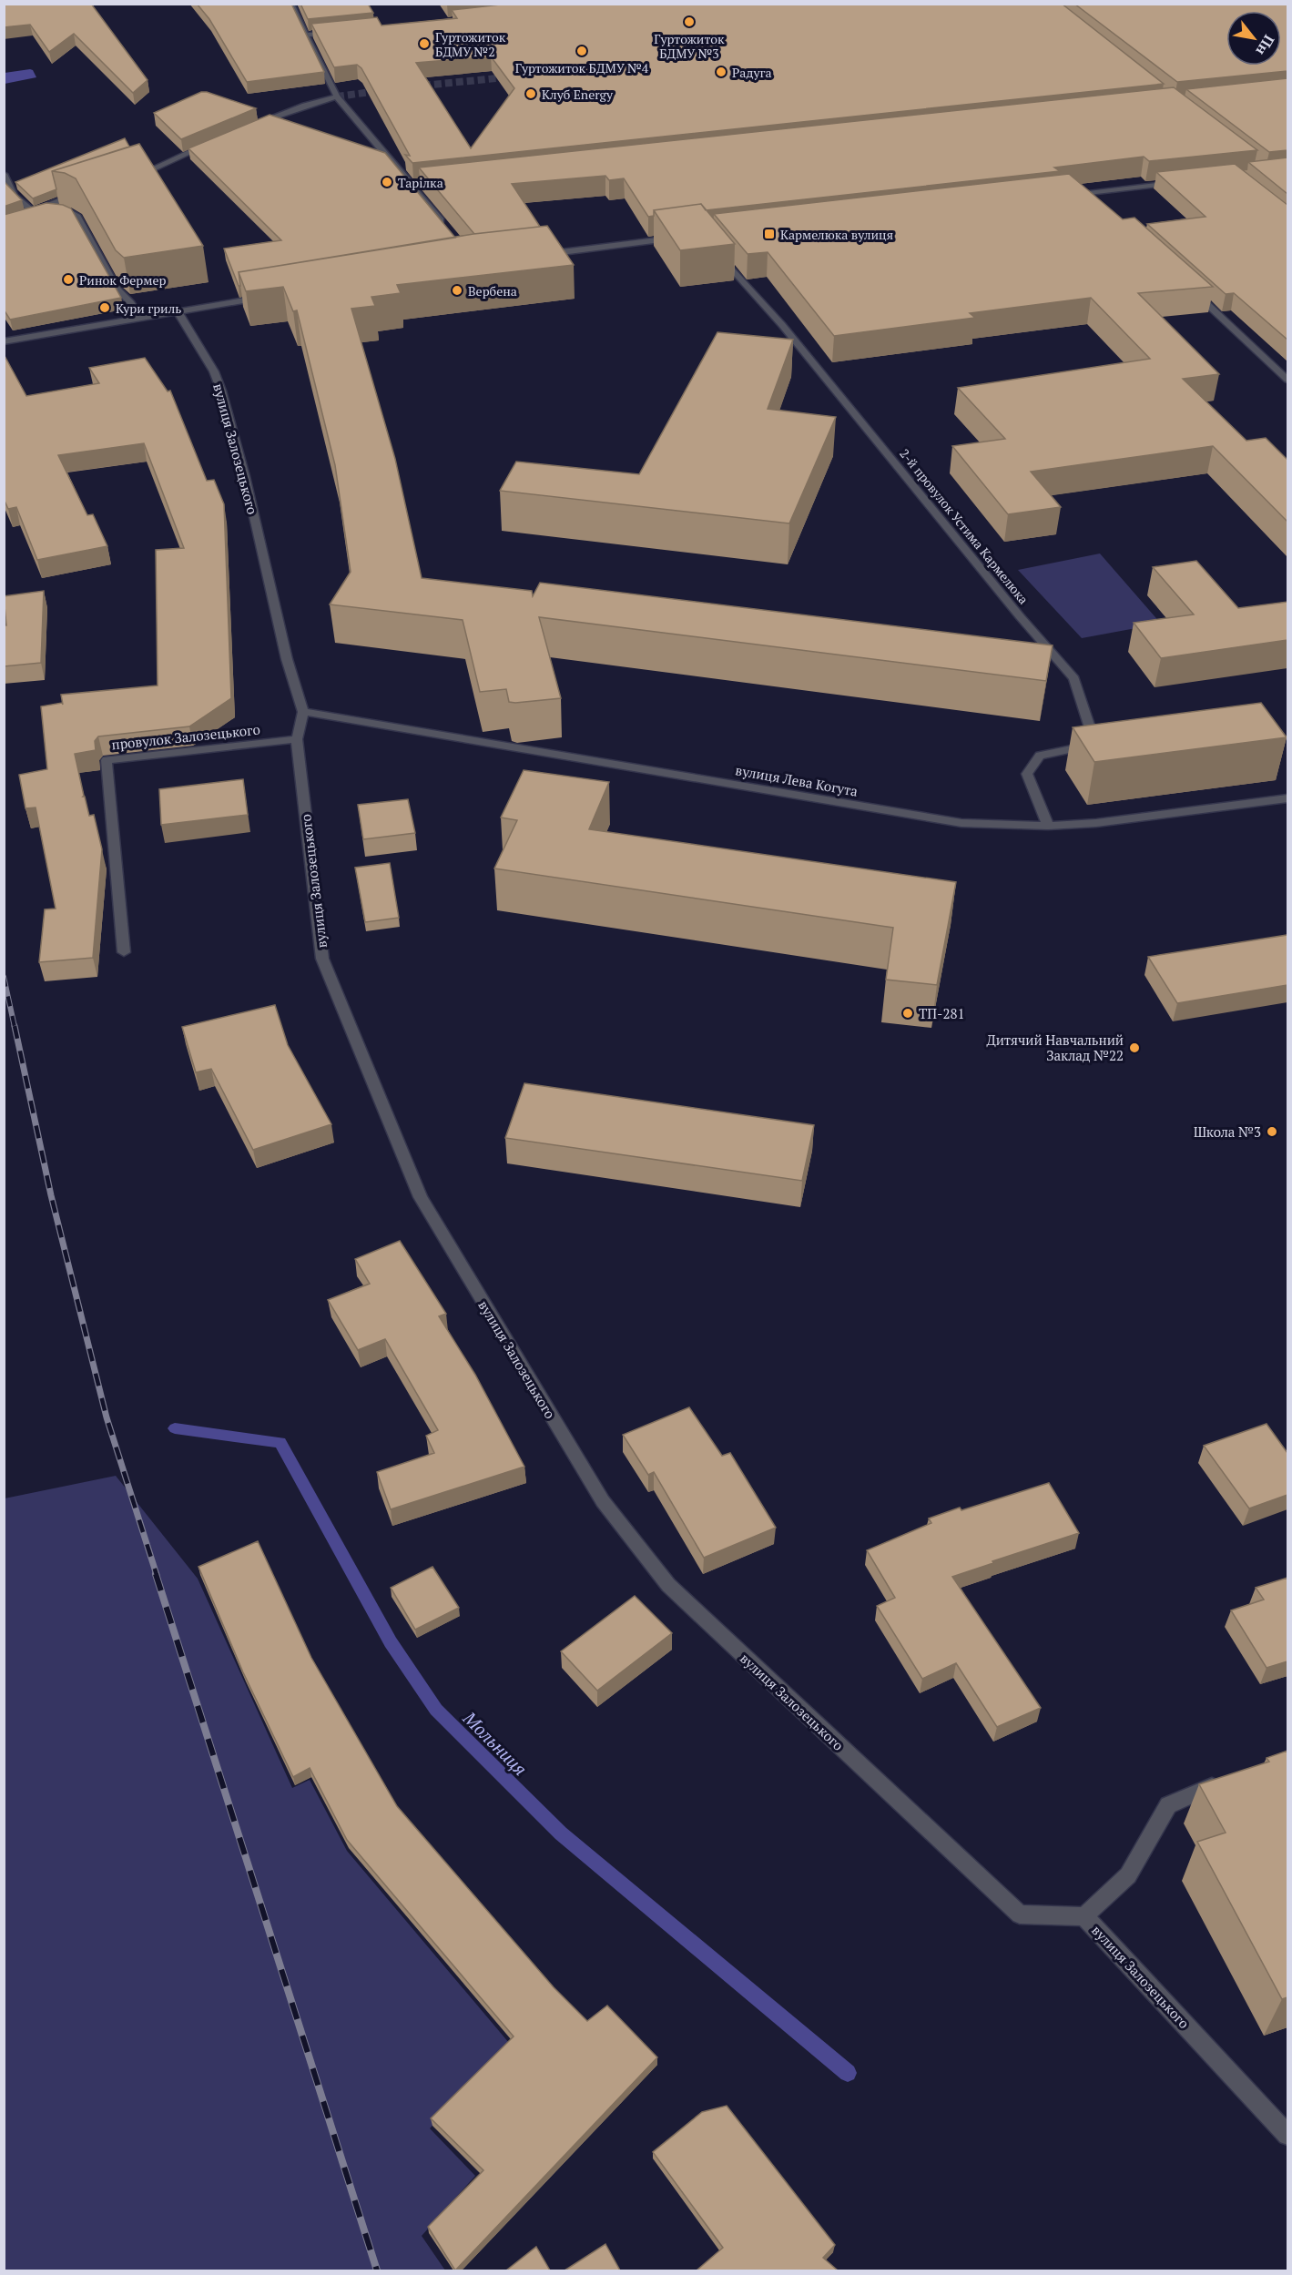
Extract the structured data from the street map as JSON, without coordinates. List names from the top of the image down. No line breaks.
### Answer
{"streets":{"street":["вулиця Залозецького","2-й провулок Устима Кармелюка","провулок Залозецького","вулиця Лева Когута"]},"crossings":[["вулиця Залозецького","провулок Залозецького"],["вулиця Залозецького","вулиця Лева Когута"],["2-й провулок Устима Кармелюка","вулиця Лева Когута"]],"water":["Мольниця"],"places":{"other":["Гуртожиток БДМУ №3","Гуртожиток БДМУ №2","Гуртожиток БДМУ №4","Радуга","Клуб Energy","Тарiлка","Ринок Фермер","Вербена","Кури гриль","ТП-281","Дитячий Навчальний Заклад №22","Школа №3"],"transit":["Кармелюка вулиця"]},"north":"bottom right"}
